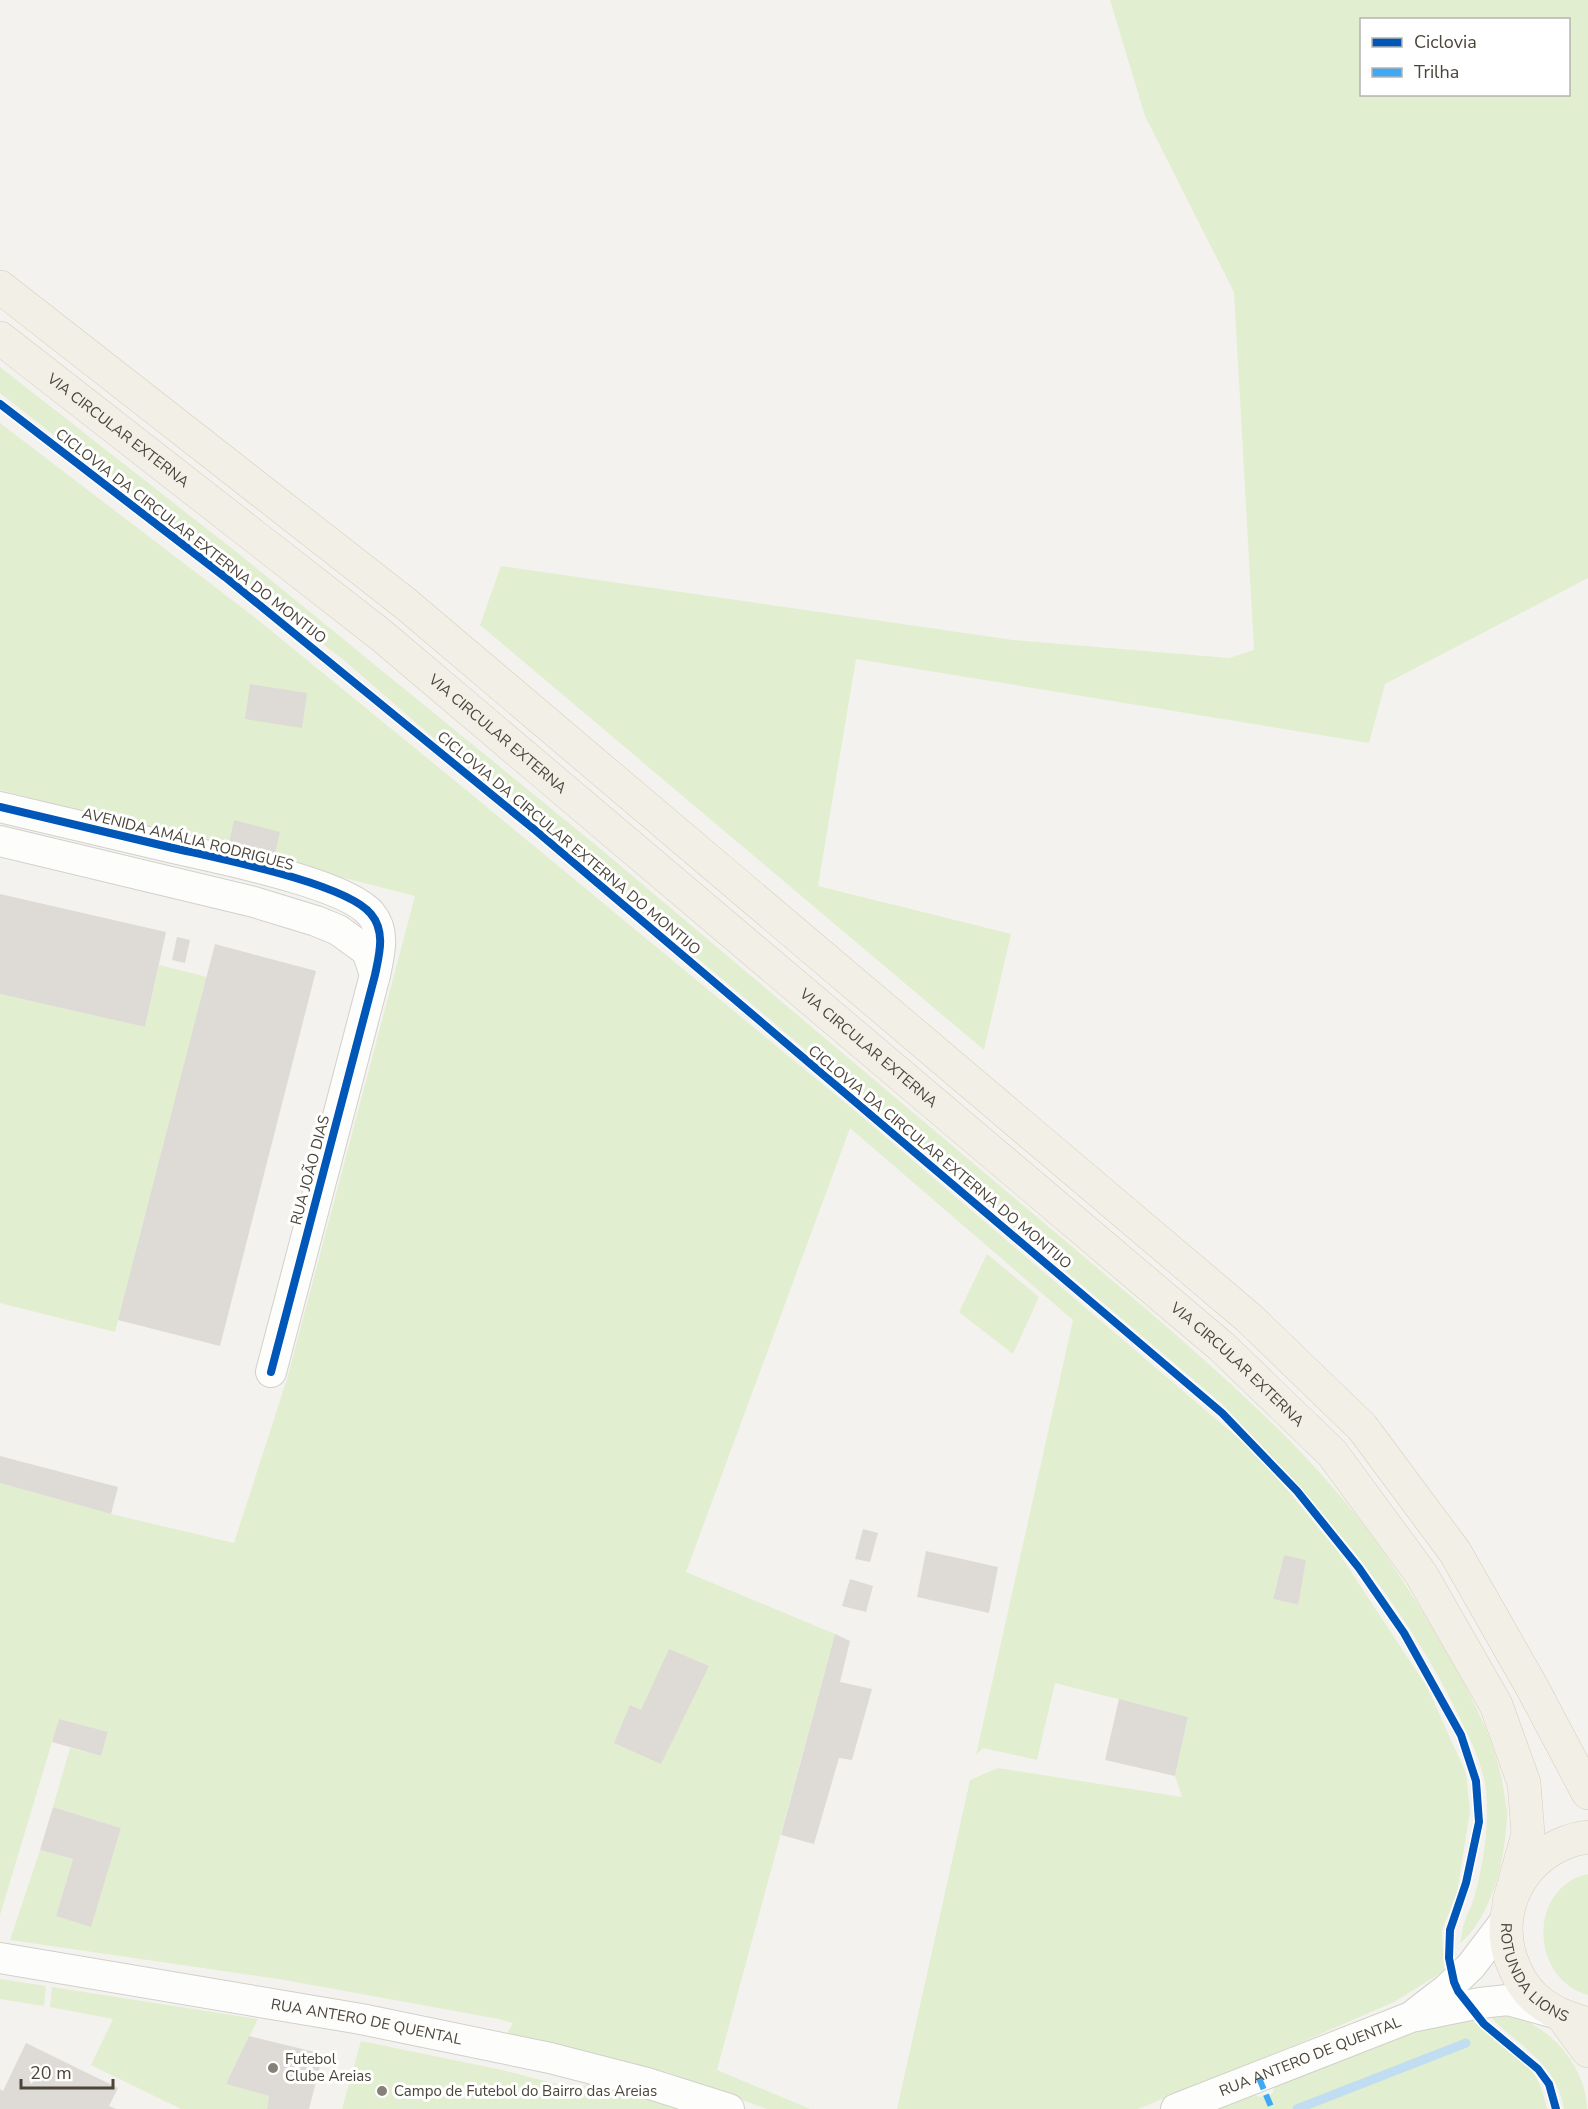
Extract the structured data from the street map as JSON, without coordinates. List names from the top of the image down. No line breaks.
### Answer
{"streets":{"main road":["VIA CIRCULAR EXTERNA","ROTUNDA LIONS"],"street":["AVENIDA AMÁLIA RODRIGUES","RUA JOÃO DIAS","RUA ANTERO DE QUENTAL"],"cycle path":["CICLOVIA DA CIRCULAR EXTERNA DO MONTIJO"]},"crossings":[["VIA CIRCULAR EXTERNA","ROTUNDA LIONS"],["VIA CIRCULAR EXTERNA","RUA ANTERO DE QUENTAL"],["AVENIDA AMÁLIA RODRIGUES","RUA JOÃO DIAS"],["ROTUNDA LIONS","RUA ANTERO DE QUENTAL"]],"places":["Futebol Clube Areias","Campo de Futebol do Bairro das Areias"],"legend":["Ciclovia","Trilha"],"scale_bar":"20 m"}
